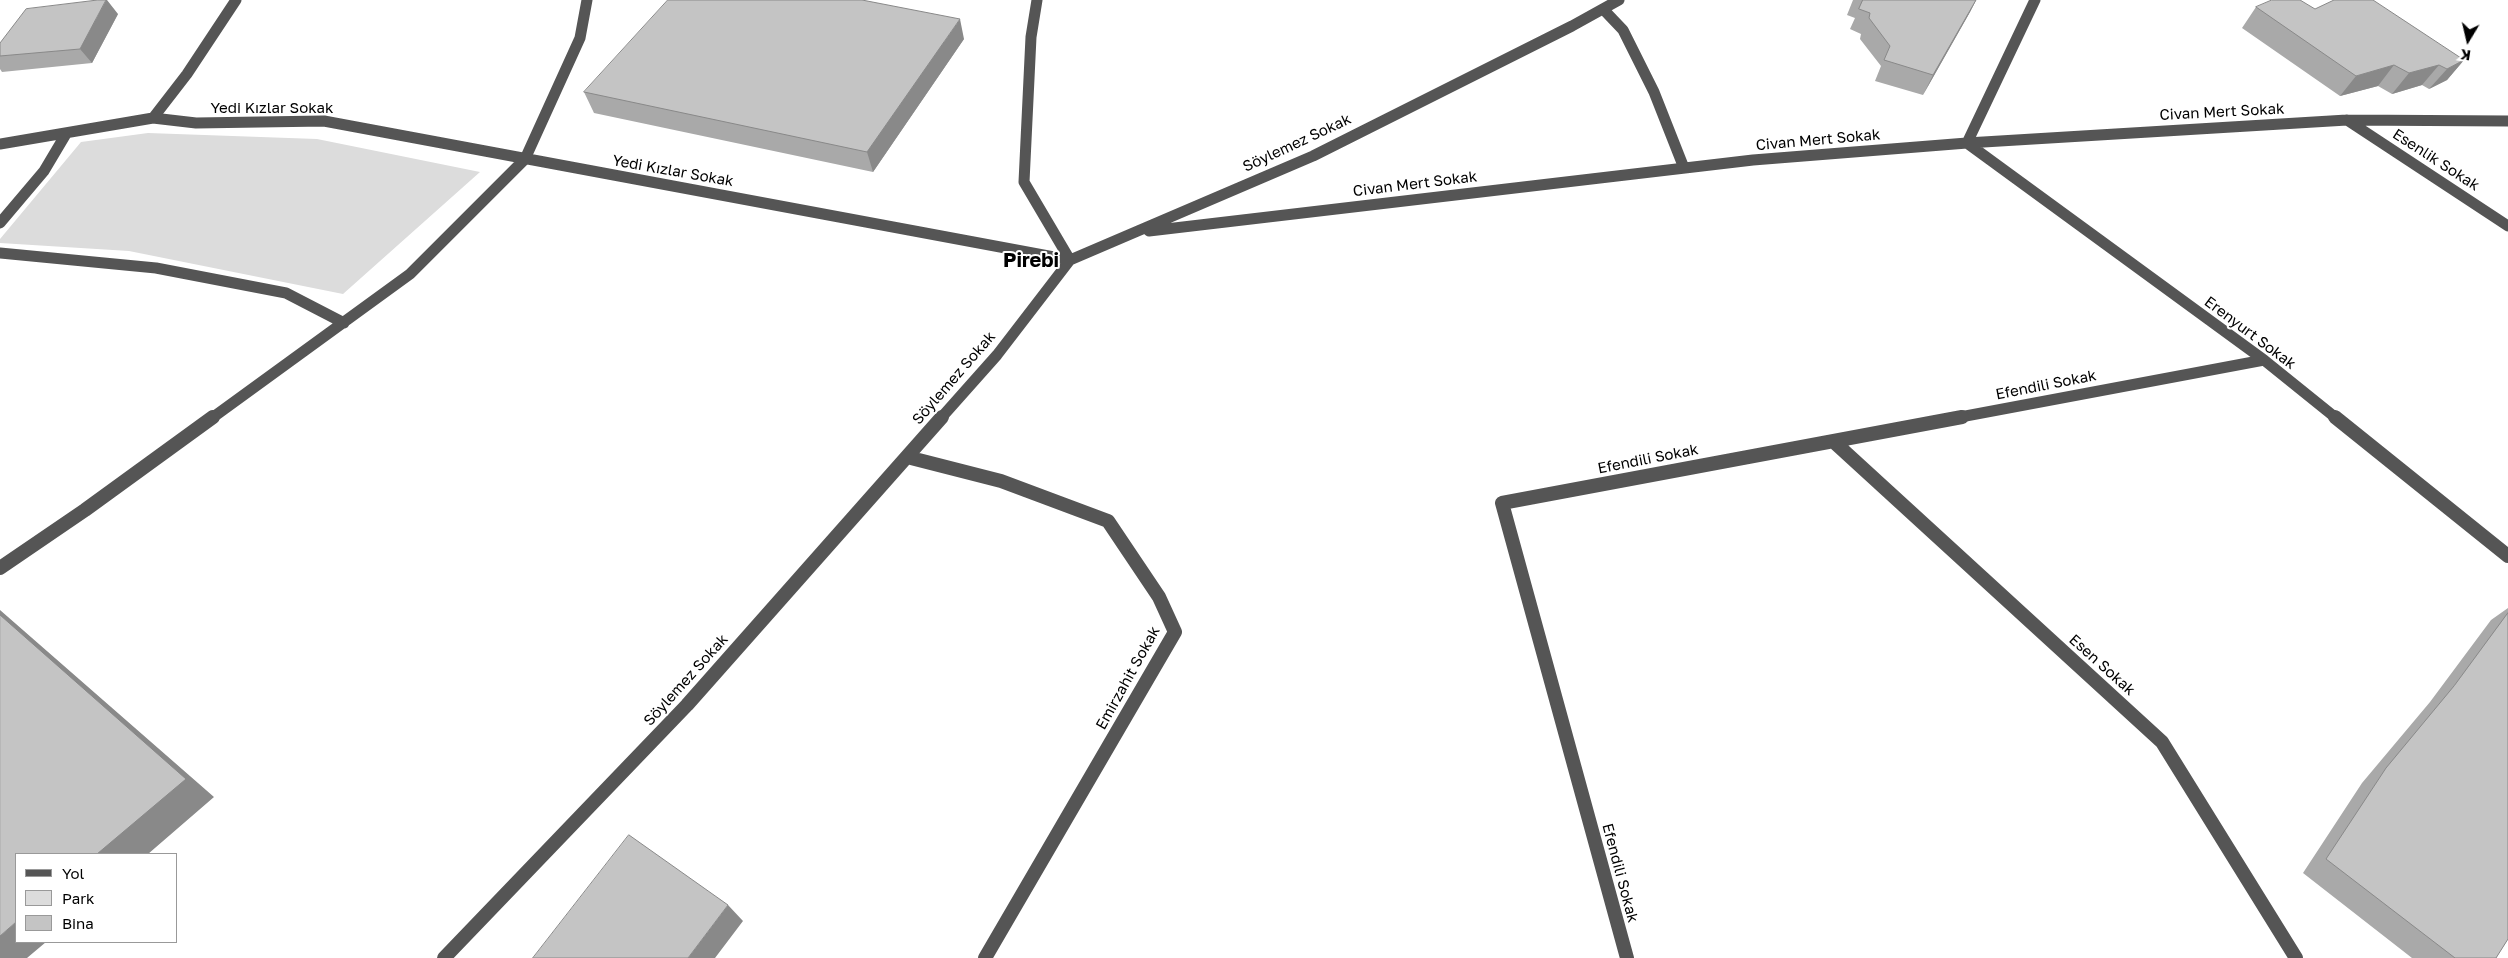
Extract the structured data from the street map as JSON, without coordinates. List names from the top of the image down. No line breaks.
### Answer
{"streets":{"street":["Yedi Kızlar Sokak","Civan Mert Sokak","Söylemez Sokak","Esenlik Sokak","Erenyurt Sokak","Efendili Sokak","Esen Sokak","Emirzahit Sokak"]},"crossings":[["Yedi Kızlar Sokak","Söylemez Sokak"],["Civan Mert Sokak","Söylemez Sokak"],["Civan Mert Sokak","Esenlik Sokak"],["Civan Mert Sokak","Erenyurt Sokak"],["Söylemez Sokak","Emirzahit Sokak"],["Erenyurt Sokak","Efendili Sokak"],["Efendili Sokak","Esen Sokak"]],"districts":["Pirebi"],"legend":["Yol","Park","Bina"],"north":"bottom"}
